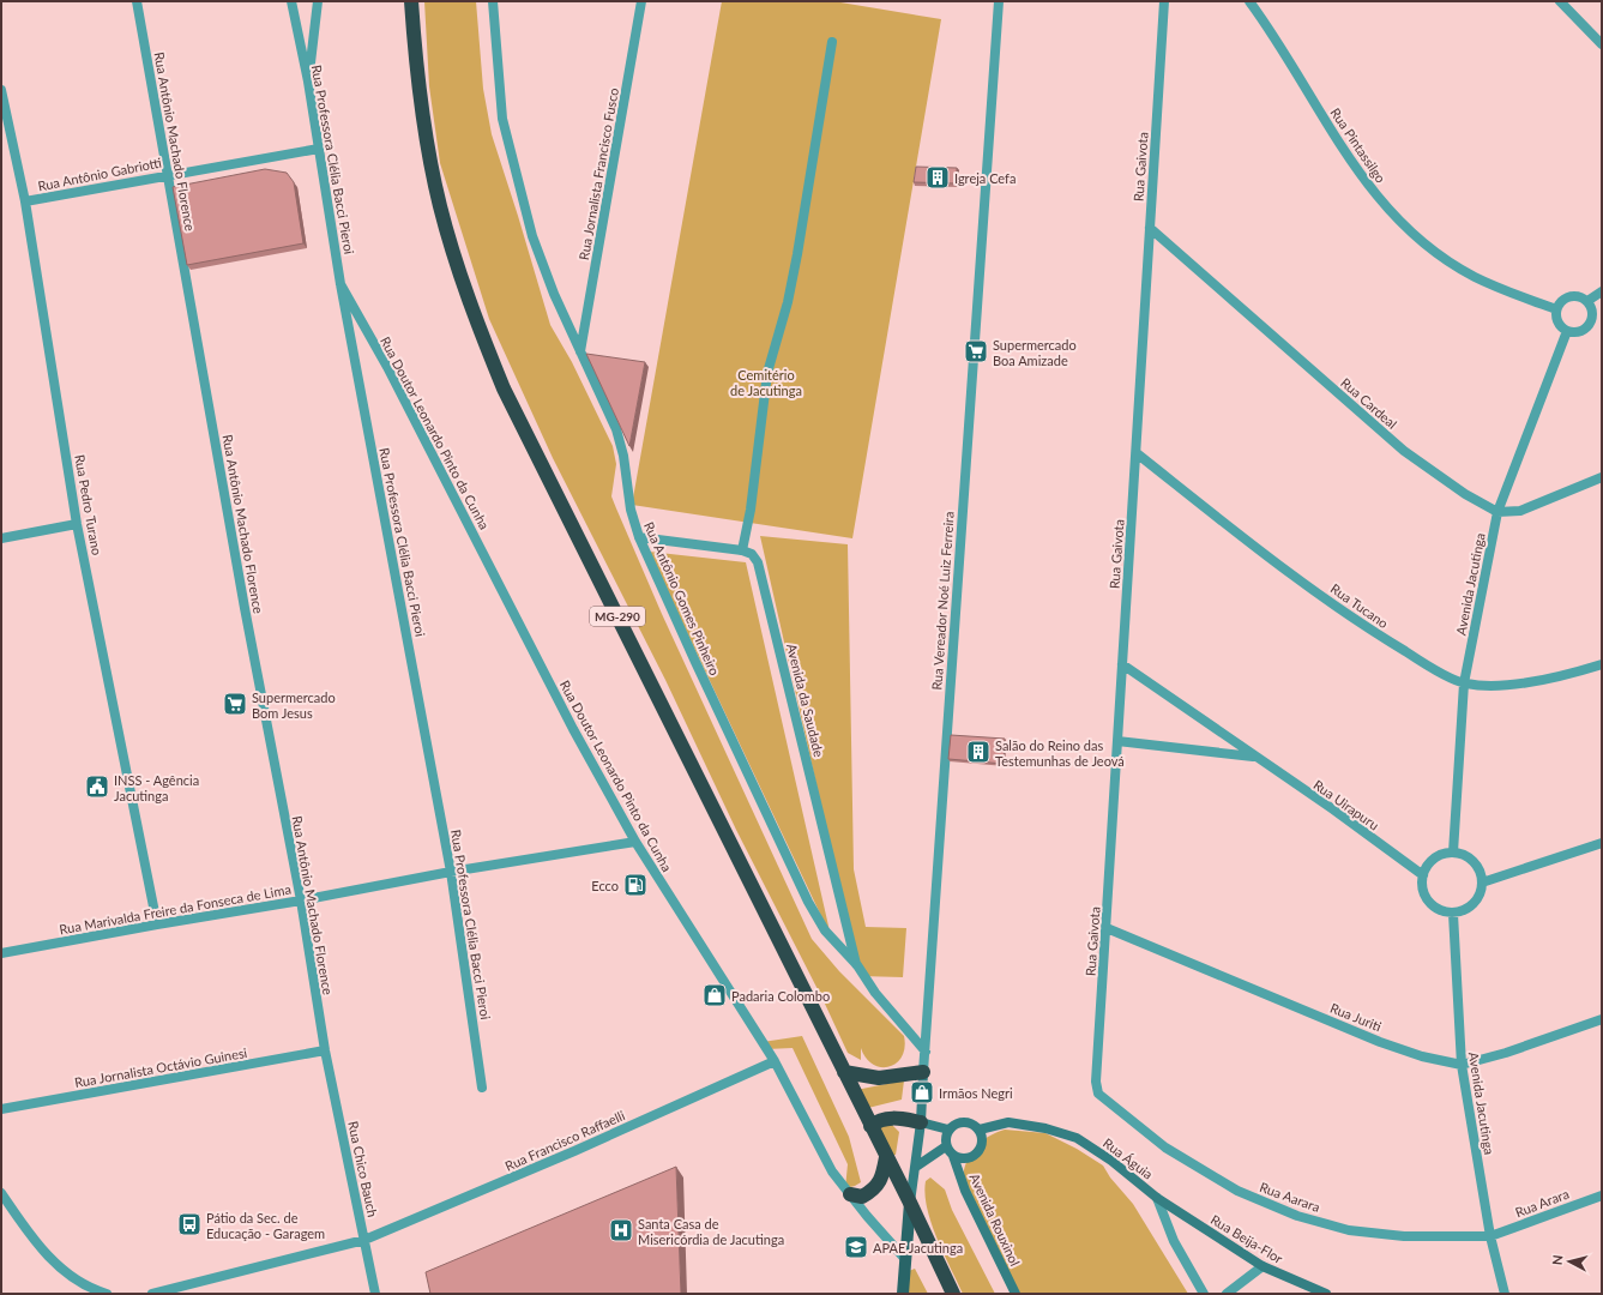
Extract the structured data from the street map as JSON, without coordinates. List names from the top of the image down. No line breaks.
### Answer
{"streets":{"highway":["MG-290"],"street":["Rua Antônio Machado Florence","Rua Pintassilgo","Rua Professora Clélia Bacci Pieroi","Rua Gaivota","Rua Antônio Gabriotti","Rua Jornalista Francisco Fusco","Rua Cardeal","Rua Doutor Leonardo Pinto da Cunha","Rua Pedro Turano","Avenida Jacutinga","Rua Antônio Gomes Pinheiro","Rua Vereador Noé Luiz Ferreira","Rua Tucano","Avenida da Saudade","Rua Uirapuru","Rua Marivalda Freire da Fonseca de Lima","Rua Juriti","Rua Jornalista Octávio Guinesi","Rua Francisco Raffaelli","Rua Águia","Rua Chico Bauch","Rua Aarara","Rua Arara","Avenida Rouxinol","Rua Beija-Flor"]},"crossings":[["Rua Antônio Machado Florence","Rua Antônio Gabriotti"],["Rua Antônio Machado Florence","Rua Marivalda Freire da Fonseca de Lima"],["Rua Antônio Machado Florence","Rua Jornalista Octávio Guinesi"],["Rua Antônio Machado Florence","Rua Chico Bauch"],["Rua Pintassilgo","Avenida Jacutinga"],["Rua Professora Clélia Bacci Pieroi","Rua Antônio Gabriotti"],["Rua Professora Clélia Bacci Pieroi","Rua Doutor Leonardo Pinto da Cunha"],["Rua Professora Clélia Bacci Pieroi","Rua Marivalda Freire da Fonseca de Lima"],["Rua Gaivota","Rua Cardeal"],["Rua Gaivota","Rua Tucano"],["Rua Gaivota","Rua Uirapuru"],["Rua Gaivota","Rua Juriti"],["Rua Gaivota","Rua Aarara"],["Rua Antônio Gabriotti","Rua Pedro Turano"],["Rua Jornalista Francisco Fusco","Rua Antônio Gomes Pinheiro"],["Rua Cardeal","Avenida Jacutinga"],["Rua Doutor Leonardo Pinto da Cunha","Rua Marivalda Freire da Fonseca de Lima"],["Rua Doutor Leonardo Pinto da Cunha","Rua Francisco Raffaelli"],["Rua Pedro Turano","Rua Marivalda Freire da Fonseca de Lima"],["Avenida Jacutinga","Rua Tucano"],["Avenida Jacutinga","Rua Uirapuru"],["Avenida Jacutinga","Rua Juriti"],["Avenida Jacutinga","Rua Aarara"],["Avenida Jacutinga","Rua Arara"],["Rua Antônio Gomes Pinheiro","Rua Vereador Noé Luiz Ferreira"],["Rua Antônio Gomes Pinheiro","Avenida da Saudade"],["Rua Vereador Noé Luiz Ferreira","MG-290"],["Rua Jornalista Octávio Guinesi","Rua Chico Bauch"],["Rua Francisco Raffaelli","Rua Chico Bauch"],["Rua Águia","Avenida Rouxinol"],["Rua Águia","Rua Beija-Flor"],["Rua Aarara","Rua Arara"]],"parks":["Cemitério de Jacutinga"],"places":{"building":["Igreja Cefa","Salão do Reino das Testemunhas de Jeová"],"supermarket":["Supermercado Boa Amizade","Supermercado Bom Jesus"],"public building":["INSS - Agência Jacutinga"],"fuel station":["Ecco"],"shop":["Padaria Colombo","Irmãos Negri"],"bus stop":["Pátio da Sec. de Educação - Garagem"],"hospital":["Santa Casa de Misericórdia de Jacutinga"],"school or university":["APAE Jacutinga"]},"north":"left"}
